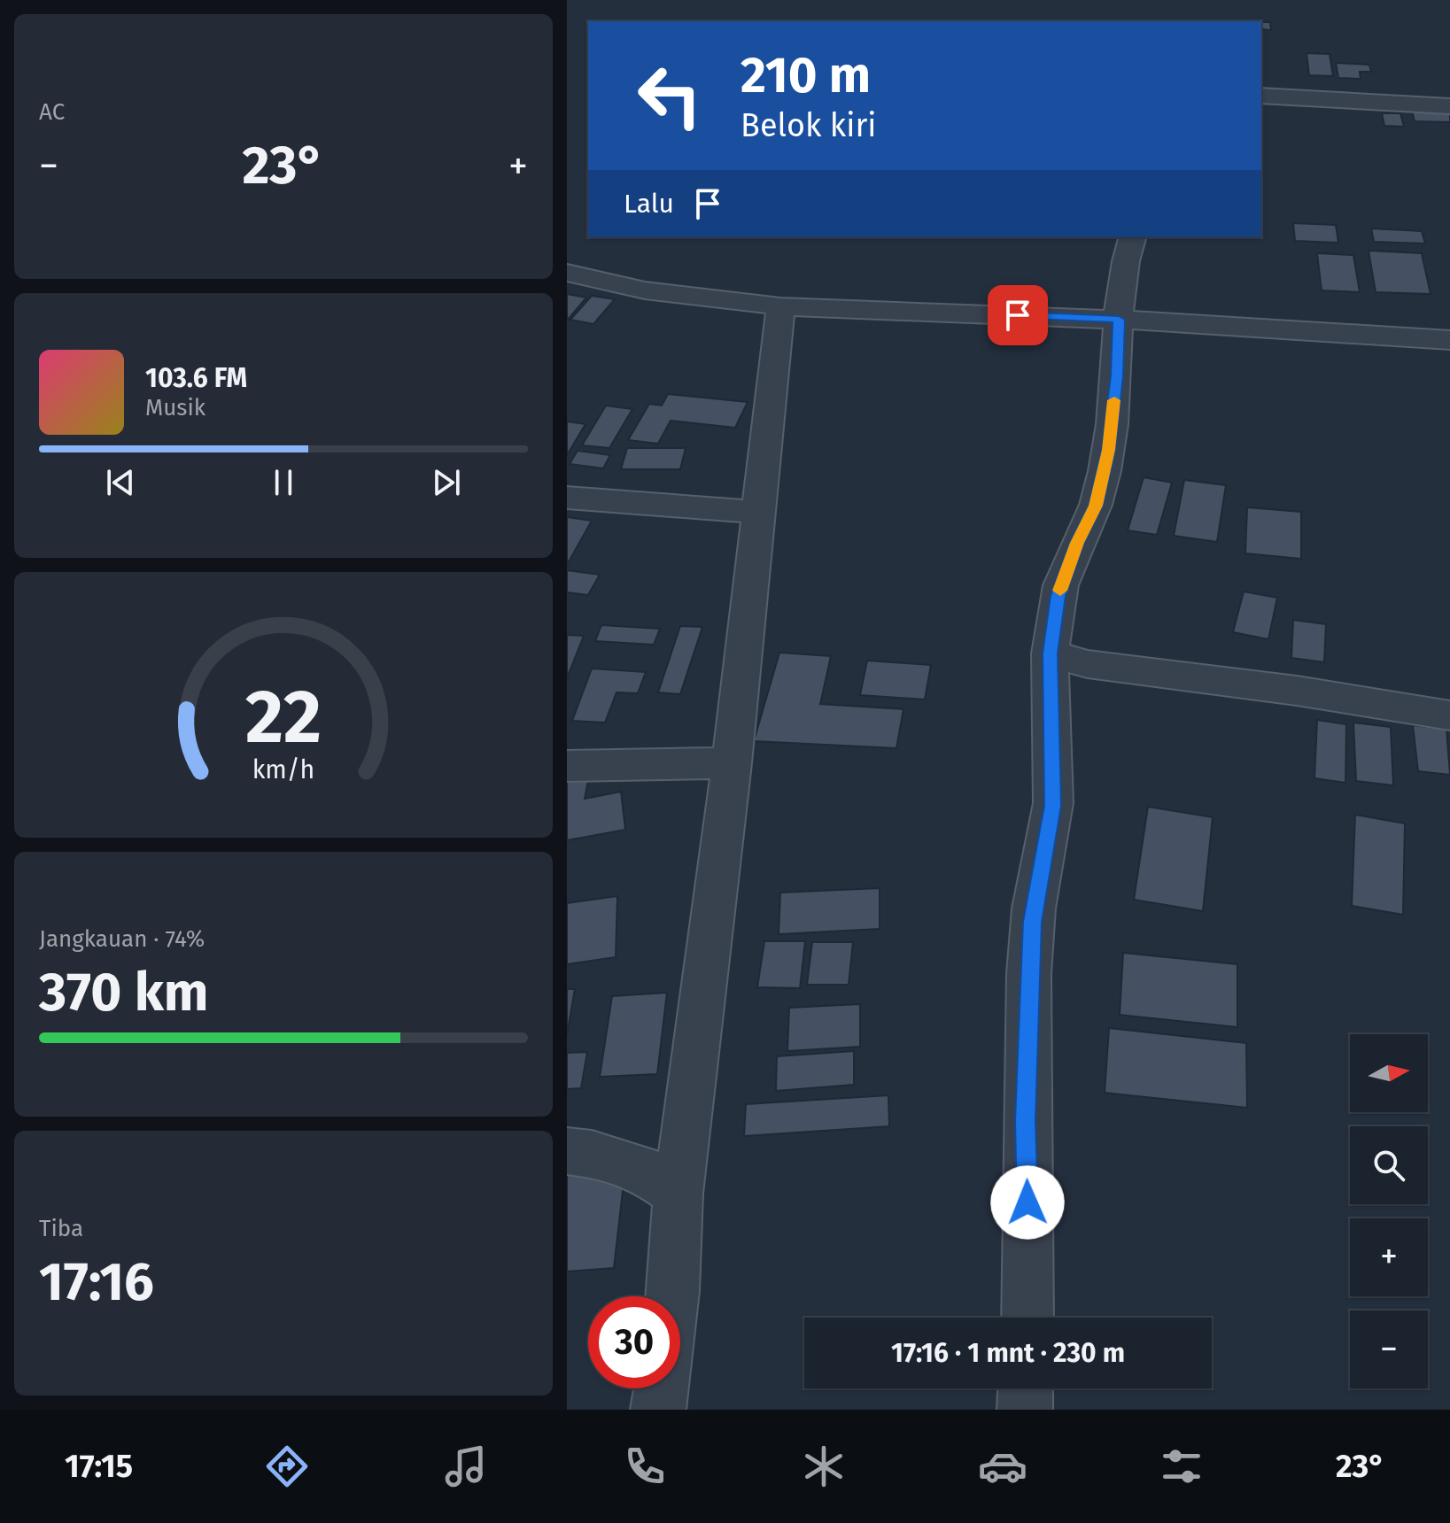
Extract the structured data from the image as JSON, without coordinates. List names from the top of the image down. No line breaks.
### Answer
{"north":"right","page":{"tile":["AC",["Jangkauan · 74%","370 km"],["Tiba","17:16"]],"turn":["210 m","Belok kiri"],"heat":["−","23°","+"],"then":"Lalu","song":["103.6 FM","Musik"],"map_buttons":["+","−"],"limit":"30","trip":"17:16 · 1 mnt · 230 m","tabs":["17:15","23°"],"gauge":["22","km/h"]}}
